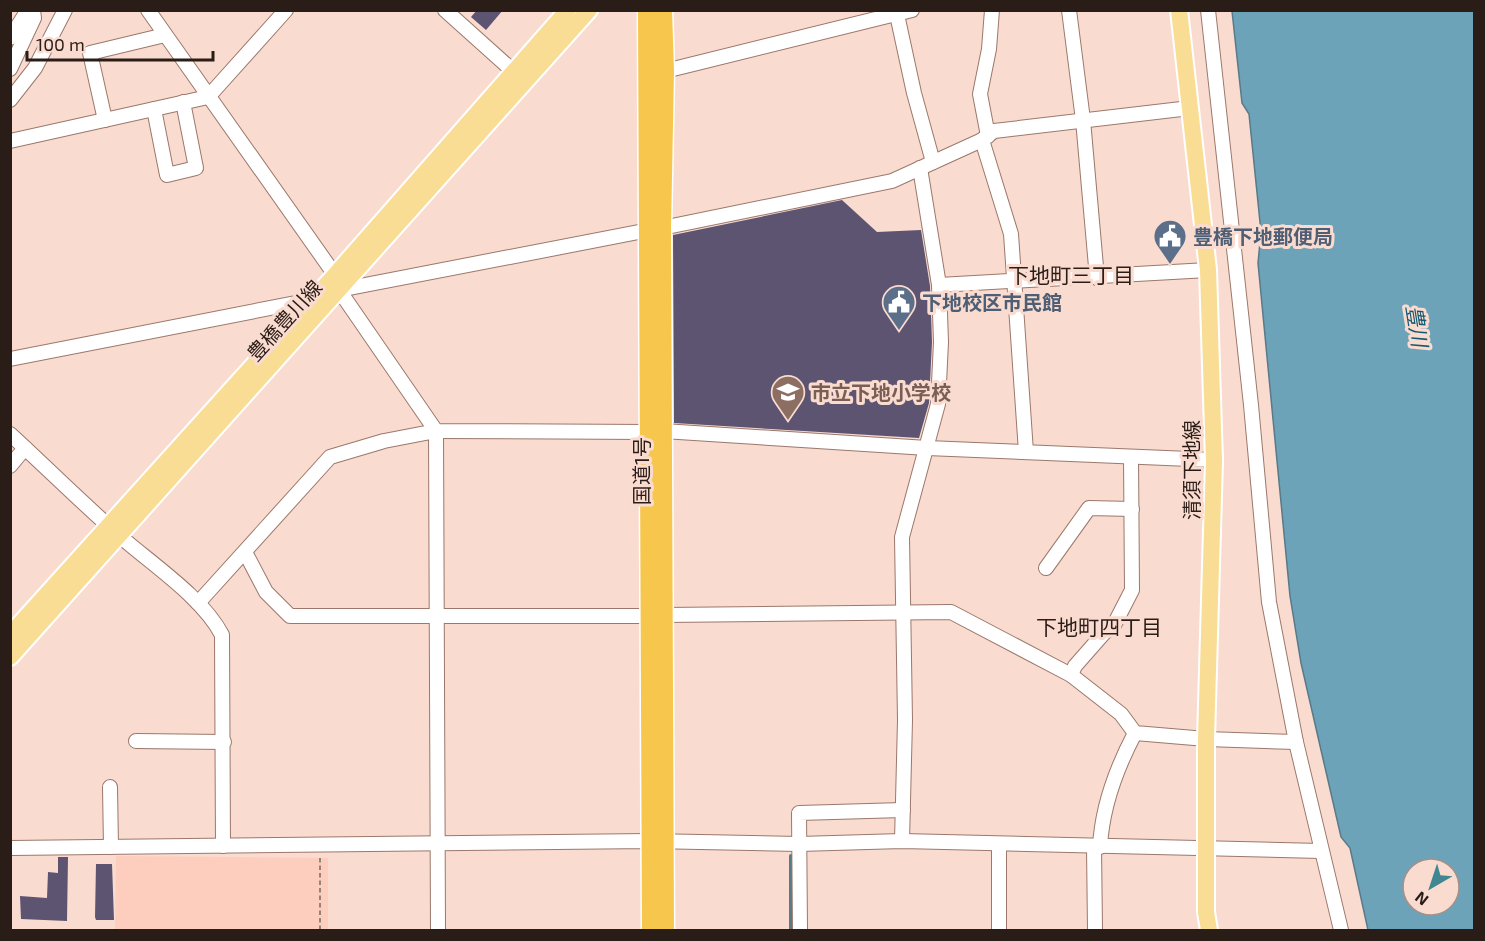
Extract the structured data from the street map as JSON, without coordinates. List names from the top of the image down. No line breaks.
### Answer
{"streets":{"highway":["国道1号"],"main road":["豊橋豊川線","清須下地線"]},"districts":["下地町三丁目","下地町四丁目"],"water":["豊川"],"places":{"public building":["豊橋下地郵便局","下地校区市民館"],"school or university":["市立下地小学校"]},"scale_bar":"100 m","north":"bottom left"}
